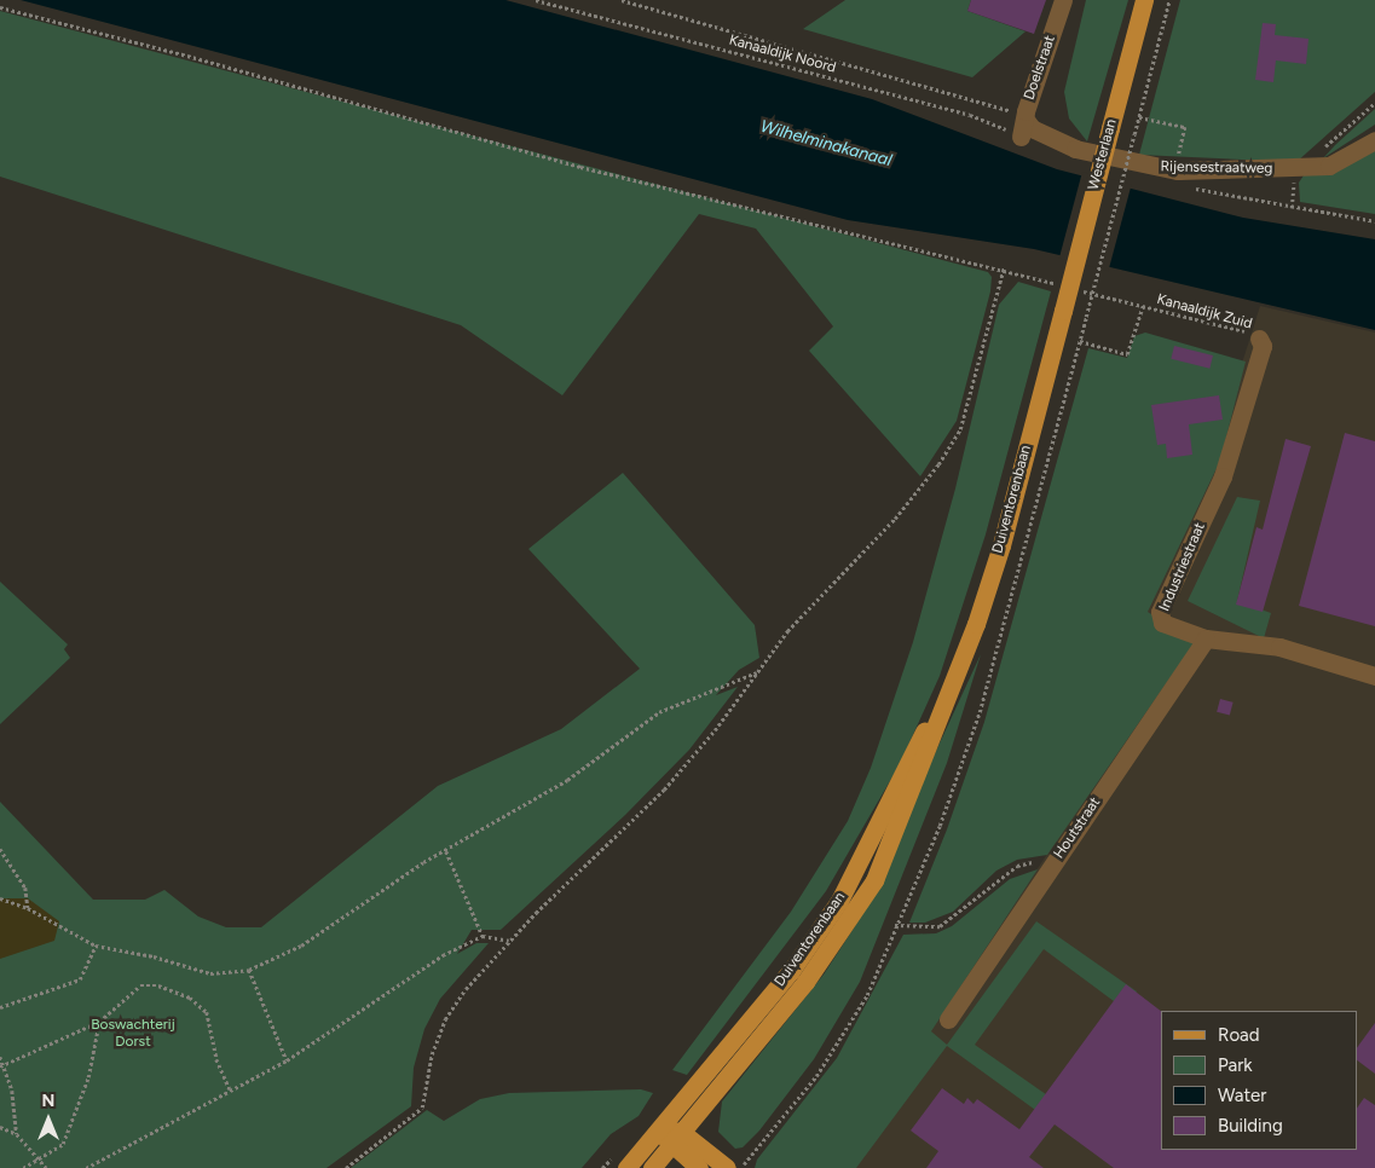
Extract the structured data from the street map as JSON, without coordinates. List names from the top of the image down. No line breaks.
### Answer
{"streets":{"main road":["Westerlaan","Duiventorenbaan"],"street":["Doelstraat","Rijensestraatweg","Industriestraat","Houtstraat"],"path":["Kanaaldijk Noord","Kanaaldijk Zuid"]},"crossings":[["Kanaaldijk Noord","Doelstraat"],["Kanaaldijk Noord","Rijensestraatweg"],["Doelstraat","Rijensestraatweg"],["Westerlaan","Duiventorenbaan"],["Kanaaldijk Zuid","Industriestraat"],["Industriestraat","Houtstraat"]],"water":["Wilhelminakanaal"],"parks":["Boswachterij Dorst"],"legend":["Road","Park","Water","Building"],"north":"top"}
